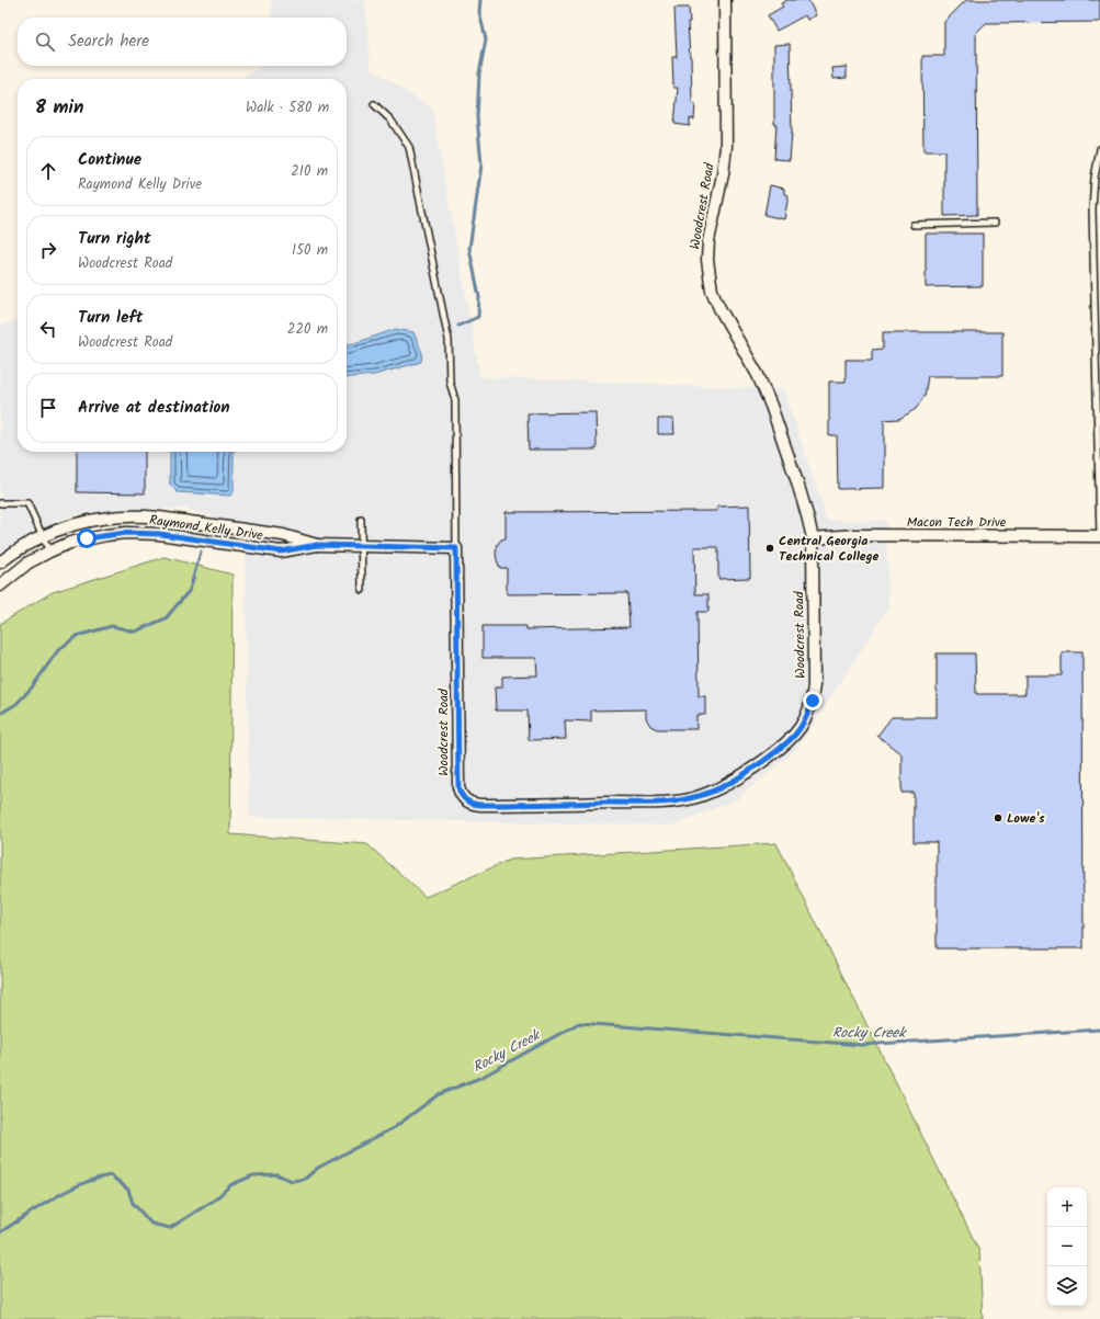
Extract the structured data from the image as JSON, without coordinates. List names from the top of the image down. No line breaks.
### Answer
{"streets":{"street":["Woodcrest Road","Macon Tech Drive","Raymond Kelly Drive"]},"crossings":[["Woodcrest Road","Macon Tech Drive"],["Woodcrest Road","Raymond Kelly Drive"]],"water":["Rocky Creek"],"places":["Central Georgia Technical College","Lowe's"],"page":{"search":"Search here","heading":["8 min","Walk · 580 m"],"list":[["Continue","Raymond Kelly Drive","210 m"],["Turn right","Woodcrest Road","150 m"],["Turn left","Woodcrest Road","220 m"],"Arrive at destination"],"map_buttons":["+","−"]}}
